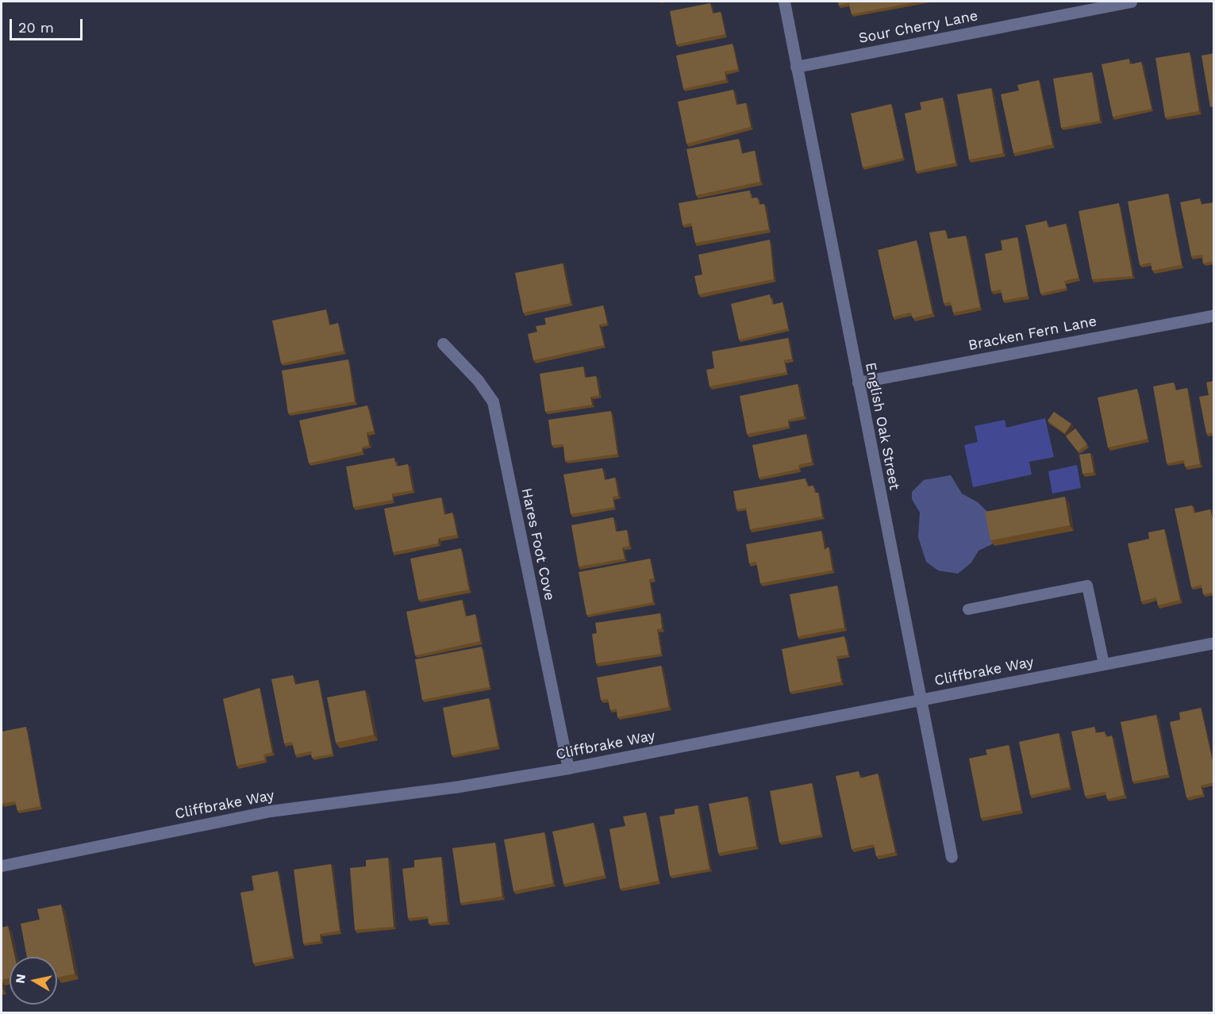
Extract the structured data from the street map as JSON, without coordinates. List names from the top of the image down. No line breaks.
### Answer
{"streets":{"street":["Sour Cherry Lane","Bracken Fern Lane","English Oak Street","Hares Foot Cove","Cliffbrake Way"]},"crossings":[["Sour Cherry Lane","English Oak Street"],["Bracken Fern Lane","English Oak Street"],["English Oak Street","Cliffbrake Way"],["Hares Foot Cove","Cliffbrake Way"]],"scale_bar":"20 m","north":"left"}
